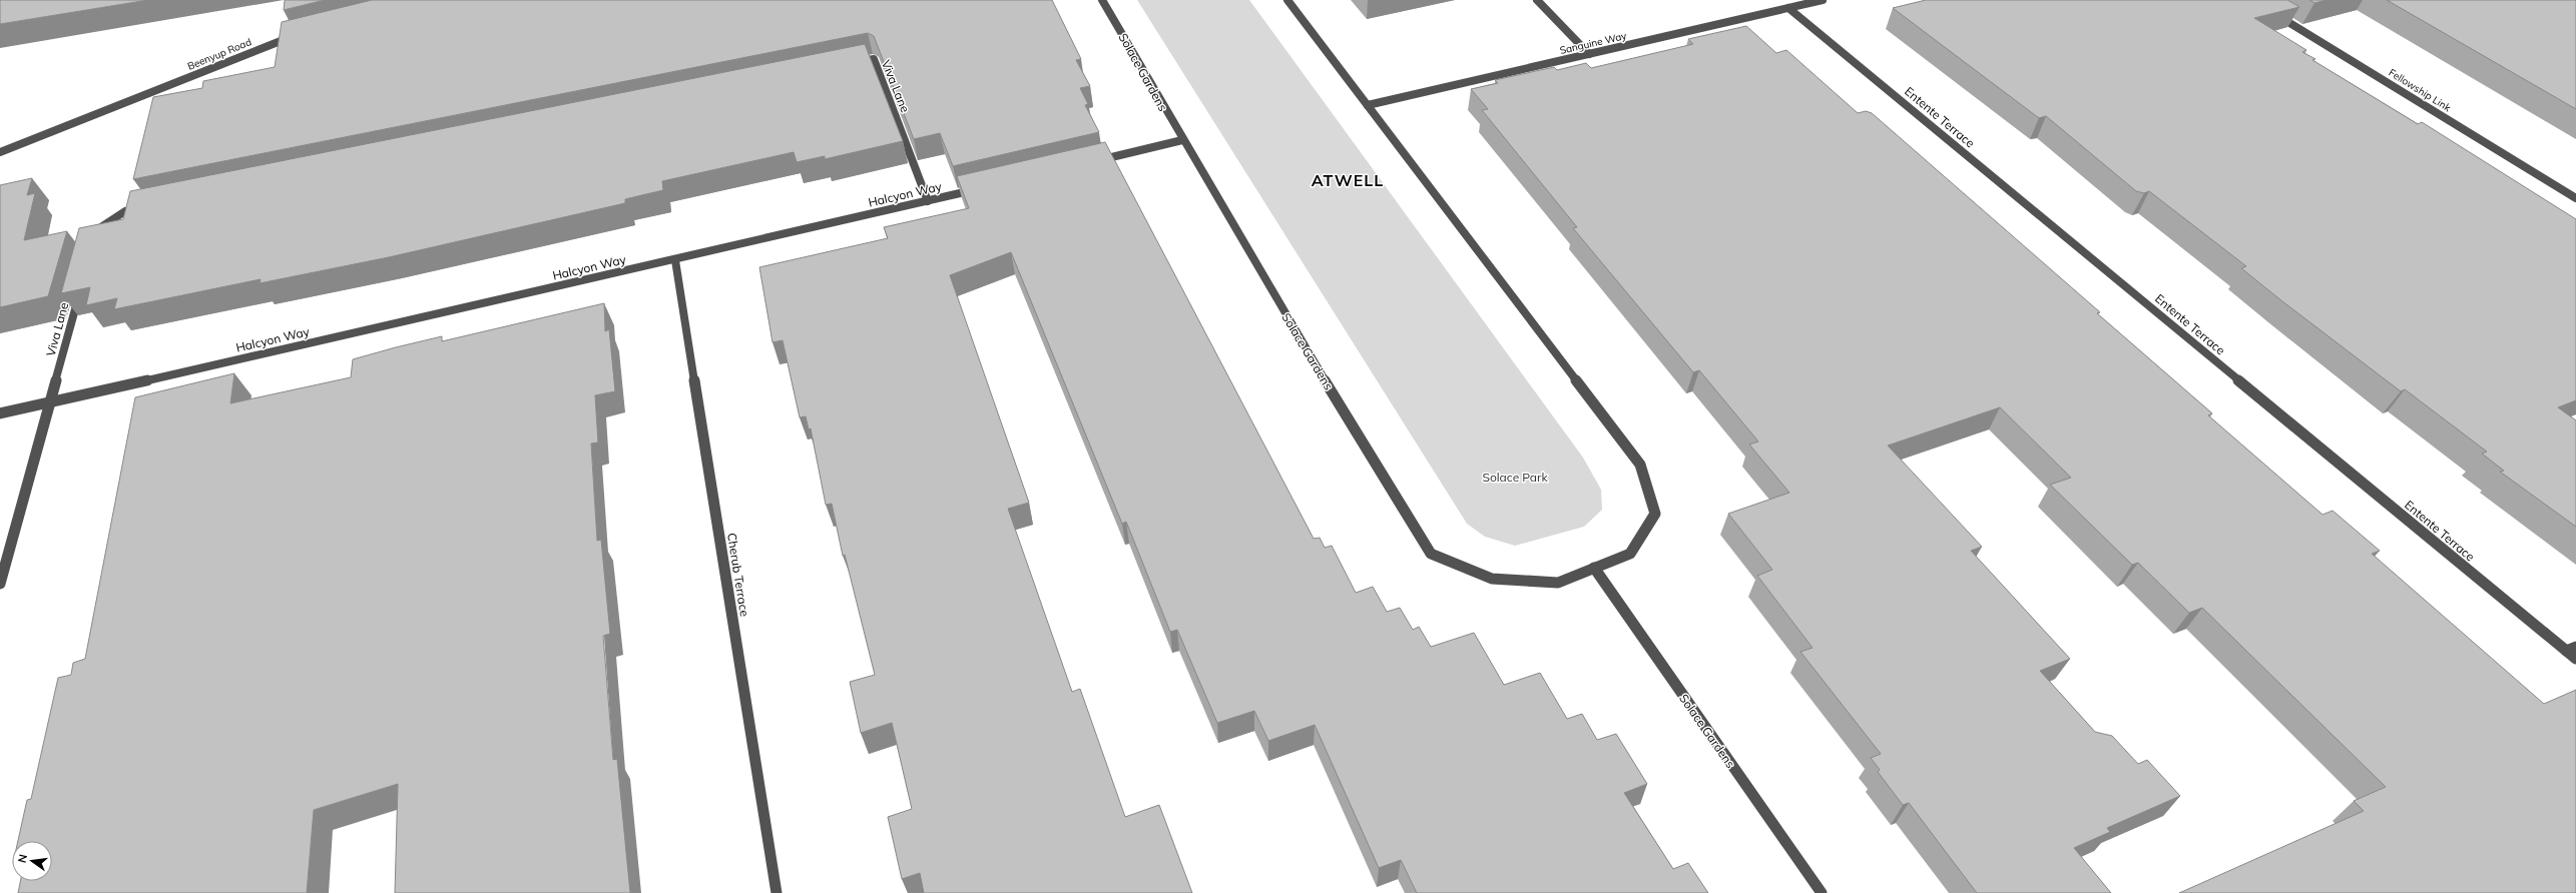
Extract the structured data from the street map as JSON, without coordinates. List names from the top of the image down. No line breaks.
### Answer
{"streets":{"street":["Sanguine Way","Beenyup Road","Solace Gardens","Viva Lane","Fellowship Link","Entente Terrace","Halcyon Way","Cherub Terrace"]},"crossings":[["Sanguine Way","Solace Gardens"],["Sanguine Way","Entente Terrace"],["Viva Lane","Halcyon Way"],["Halcyon Way","Cherub Terrace"]],"districts":["ATWELL"],"parks":["Solace Park"],"north":"left"}
